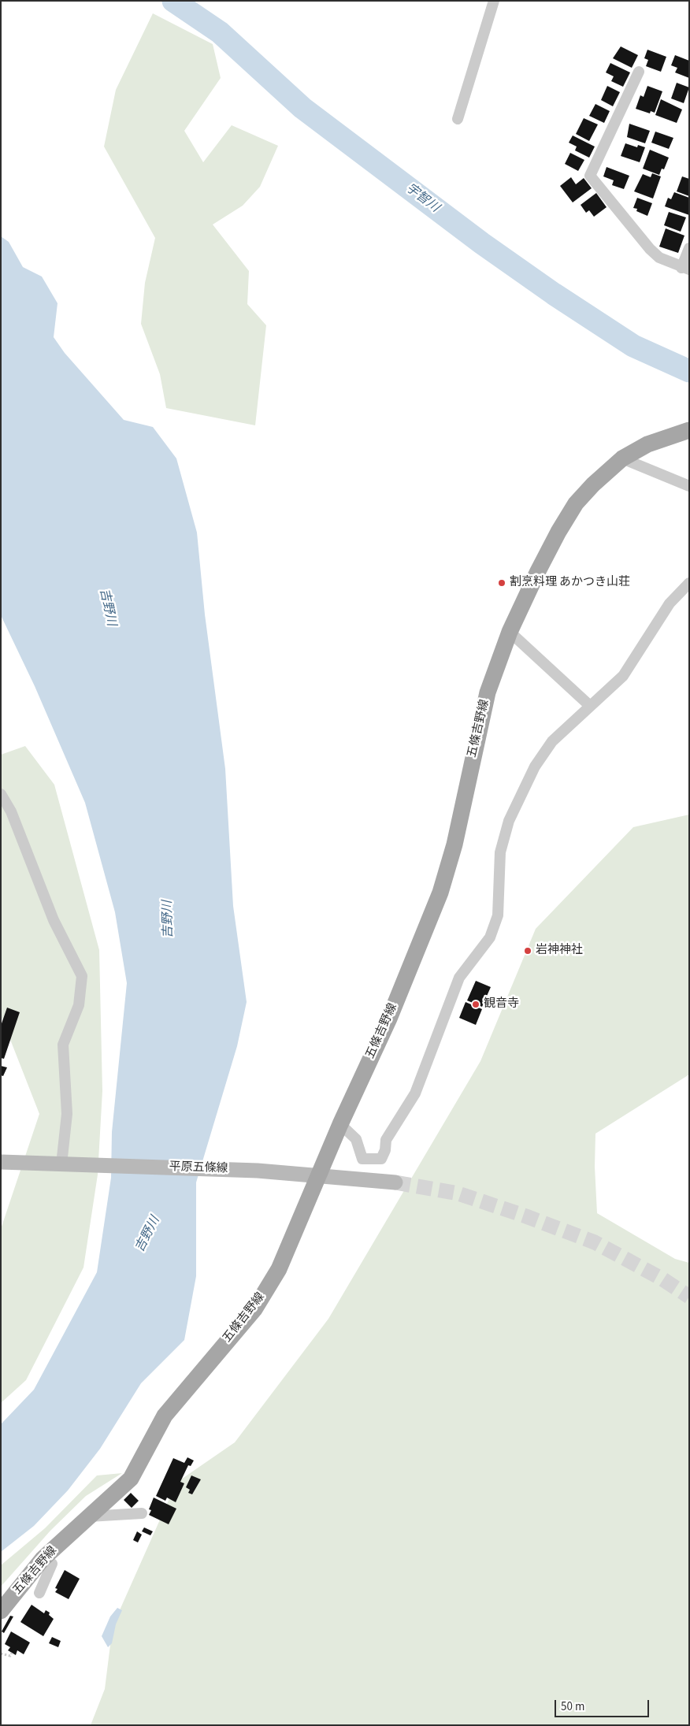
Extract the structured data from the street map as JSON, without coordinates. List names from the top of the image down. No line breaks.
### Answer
{"streets":{"main road":["五條吉野線","平原五條線"]},"crossings":[["五條吉野線","平原五條線"]],"water":["宇智川","吉野川"],"places":["割烹料理 あかつき山荘","岩神神社","観音寺"],"scale_bar":"50 m"}
